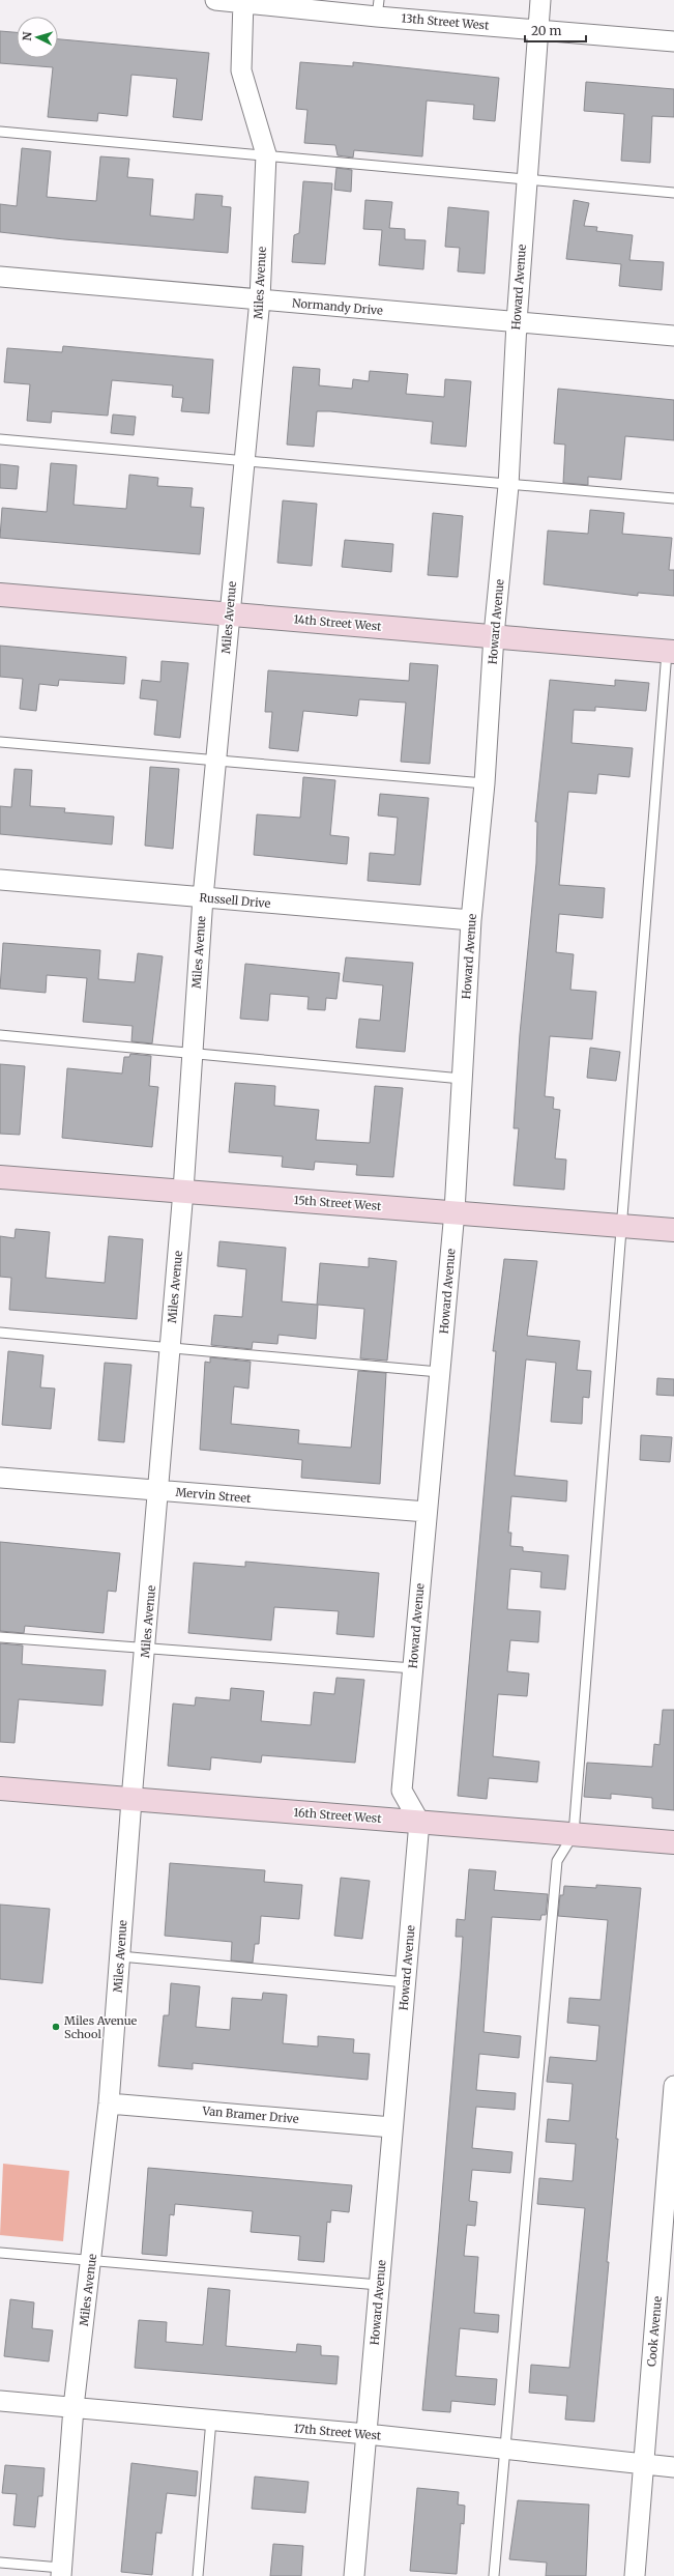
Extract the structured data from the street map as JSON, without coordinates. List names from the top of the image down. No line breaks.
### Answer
{"streets":{"street":["13th Street West","Miles Avenue","Howard Avenue","Normandy Drive","14th Street West","Russell Drive","15th Street West","Mervin Street","16th Street West","Van Bramer Drive","Cook Avenue","17th Street West"]},"crossings":[["13th Street West","Miles Avenue"],["13th Street West","Howard Avenue"],["Miles Avenue","Normandy Drive"],["Miles Avenue","14th Street West"],["Miles Avenue","Russell Drive"],["Miles Avenue","15th Street West"],["Miles Avenue","Mervin Street"],["Miles Avenue","16th Street West"],["Miles Avenue","Van Bramer Drive"],["Miles Avenue","17th Street West"],["Howard Avenue","Normandy Drive"],["Howard Avenue","14th Street West"],["Howard Avenue","Russell Drive"],["Howard Avenue","15th Street West"],["Howard Avenue","Mervin Street"],["Howard Avenue","16th Street West"],["Howard Avenue","Van Bramer Drive"],["Howard Avenue","17th Street West"],["Cook Avenue","17th Street West"]],"places":["Miles Avenue School"],"scale_bar":"20 m","north":"left"}
